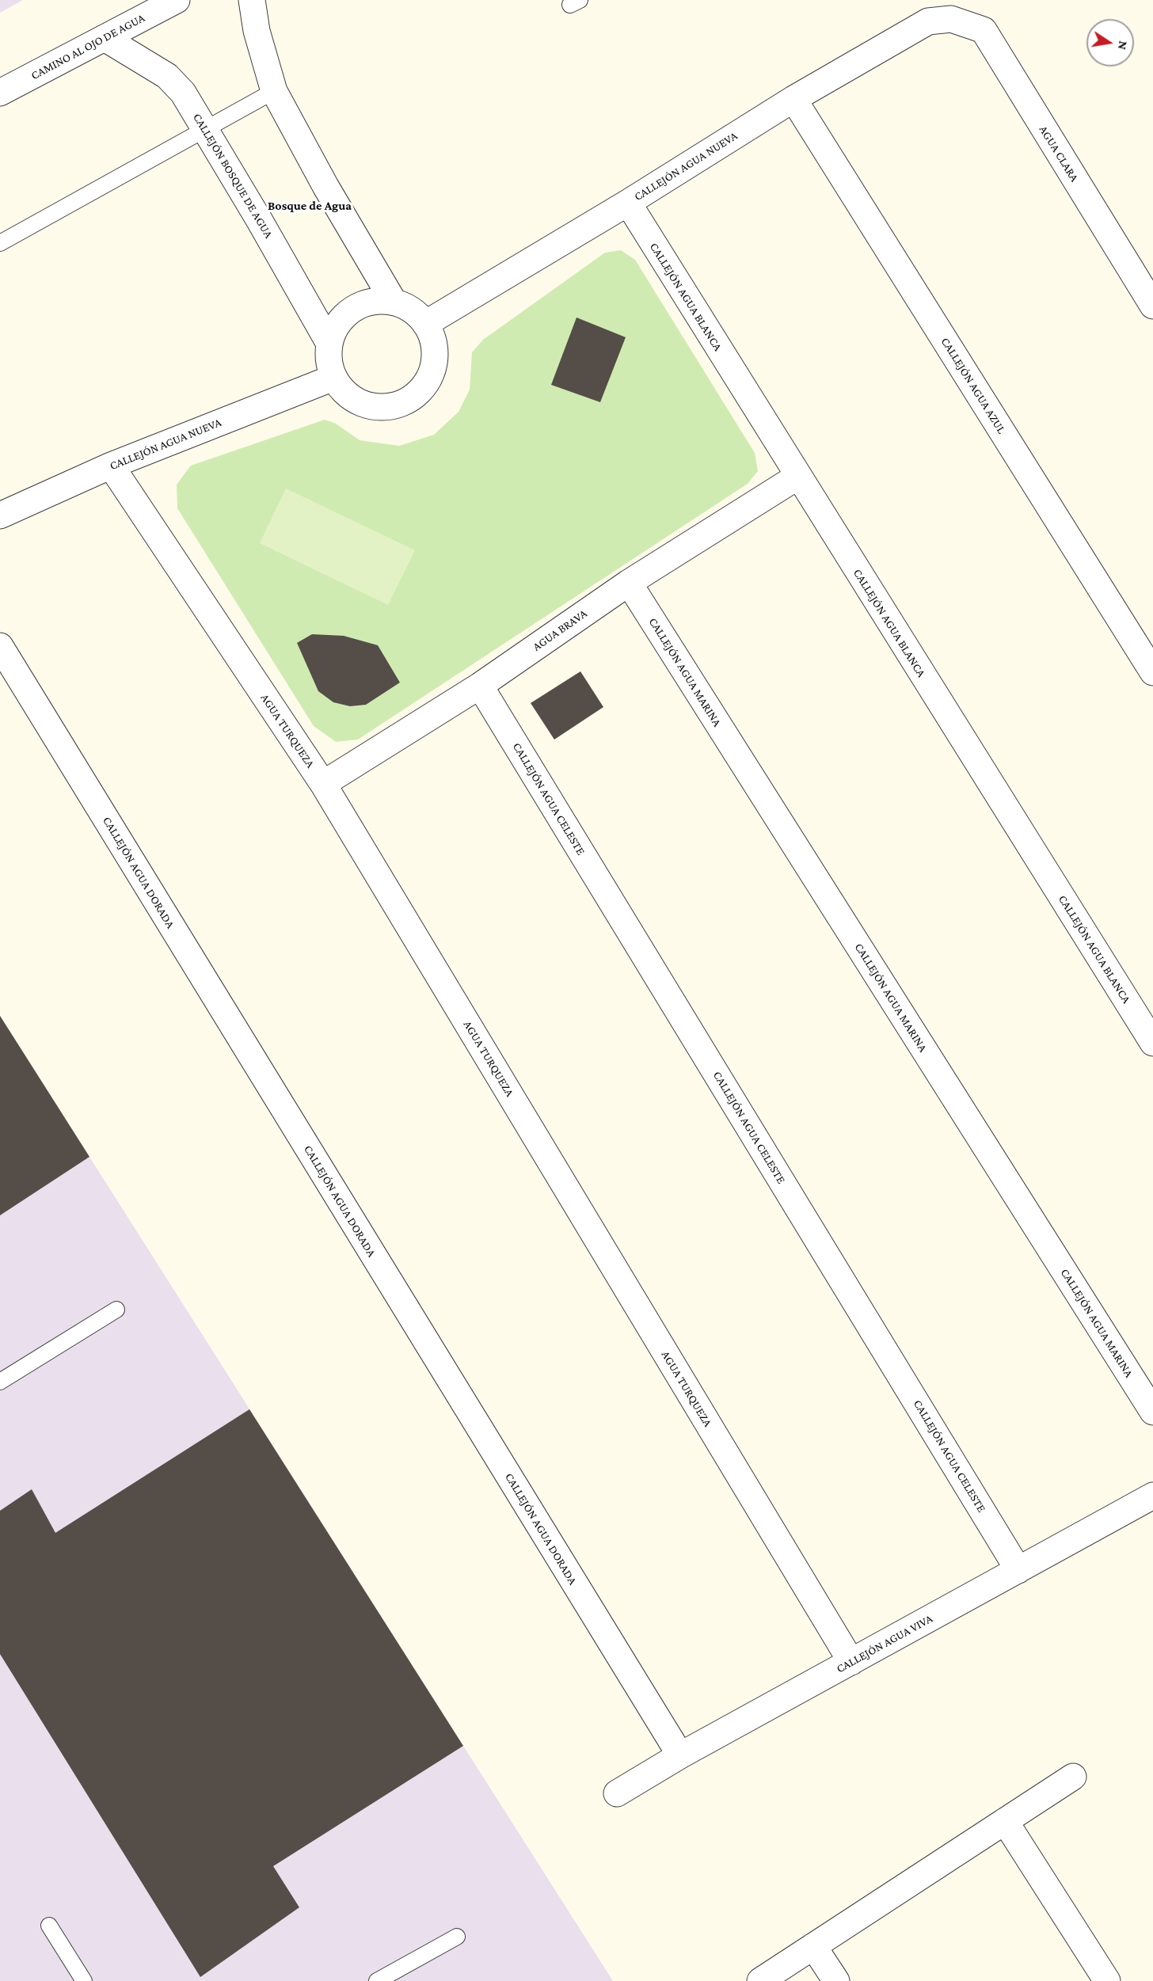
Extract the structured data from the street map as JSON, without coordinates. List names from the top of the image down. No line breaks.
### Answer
{"streets":{"street":["CAMINO AL OJO DE AGUA","AGUA CLARA","CALLEJÓN AGUA NUEVA","CALLEJÓN BOSQUE DE AGUA","CALLEJÓN AGUA BLANCA","CALLEJÓN AGUA AZUL","AGUA BRAVA","CALLEJÓN AGUA MARINA","AGUA TURQUEZA","CALLEJÓN AGUA CELESTE","CALLEJÓN AGUA DORADA","CALLEJÓN AGUA VIVA"]},"crossings":[["CAMINO AL OJO DE AGUA","CALLEJÓN BOSQUE DE AGUA"],["AGUA CLARA","CALLEJÓN AGUA NUEVA"],["CALLEJÓN AGUA NUEVA","CALLEJÓN BOSQUE DE AGUA"],["CALLEJÓN AGUA NUEVA","CALLEJÓN AGUA BLANCA"],["CALLEJÓN AGUA NUEVA","CALLEJÓN AGUA AZUL"],["CALLEJÓN AGUA NUEVA","AGUA TURQUEZA"],["CALLEJÓN AGUA BLANCA","AGUA BRAVA"],["AGUA BRAVA","CALLEJÓN AGUA MARINA"],["AGUA BRAVA","AGUA TURQUEZA"],["AGUA BRAVA","CALLEJÓN AGUA CELESTE"],["AGUA TURQUEZA","CALLEJÓN AGUA VIVA"],["CALLEJÓN AGUA CELESTE","CALLEJÓN AGUA VIVA"],["CALLEJÓN AGUA DORADA","CALLEJÓN AGUA VIVA"]],"districts":["Bosque de Agua"],"north":"right"}
